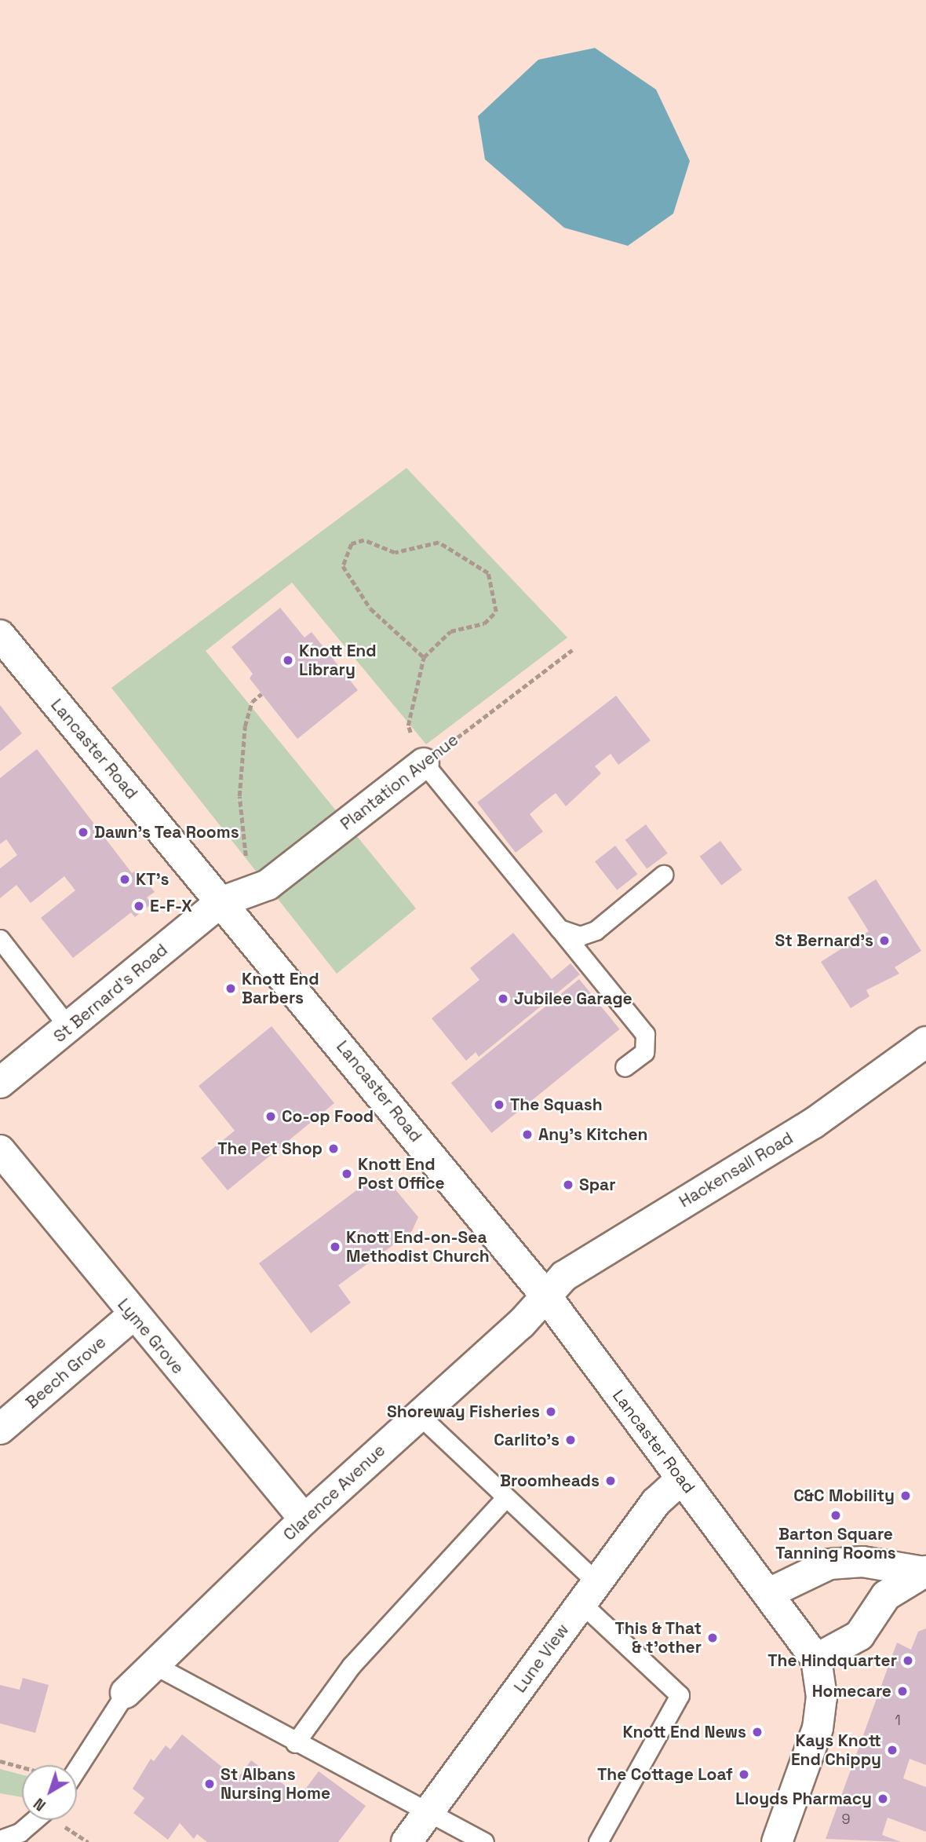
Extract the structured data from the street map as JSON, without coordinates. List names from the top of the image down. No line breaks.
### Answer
{"streets":{"street":["Lancaster Road","Plantation Avenue","St Bernard's Road","Hackensall Road","Lyme Grove","Beech Grove","Clarence Avenue","Lune View"]},"crossings":[["Lancaster Road","Plantation Avenue"],["Lancaster Road","St Bernard's Road"],["Lancaster Road","Hackensall Road"],["Lancaster Road","Clarence Avenue"],["Lancaster Road","Lune View"],["Plantation Avenue","St Bernard's Road"],["Hackensall Road","Clarence Avenue"],["Lyme Grove","Beech Grove"],["Lyme Grove","Clarence Avenue"]],"places":["Knott End Library","Dawn's Tea Rooms","KT's","E-F-X","St Bernard's","Knott End Barbers","Jubilee Garage","The Squash","Co-op Food","Any's Kitchen","The Pet Shop","Knott End Post Office","Spar","Knott End-on-Sea Methodist Church","Shoreway Fisheries","Carlito's","Broomheads","C&C Mobility","Barton Square Tanning Rooms","This & That & t'other","The Hindquarter","Homecare","Knott End News","Kays Knott End Chippy","The Cottage Loaf","St Albans Nursing Home","Lloyds Pharmacy"],"house_numbers":["1","9"],"north":"bottom left"}
